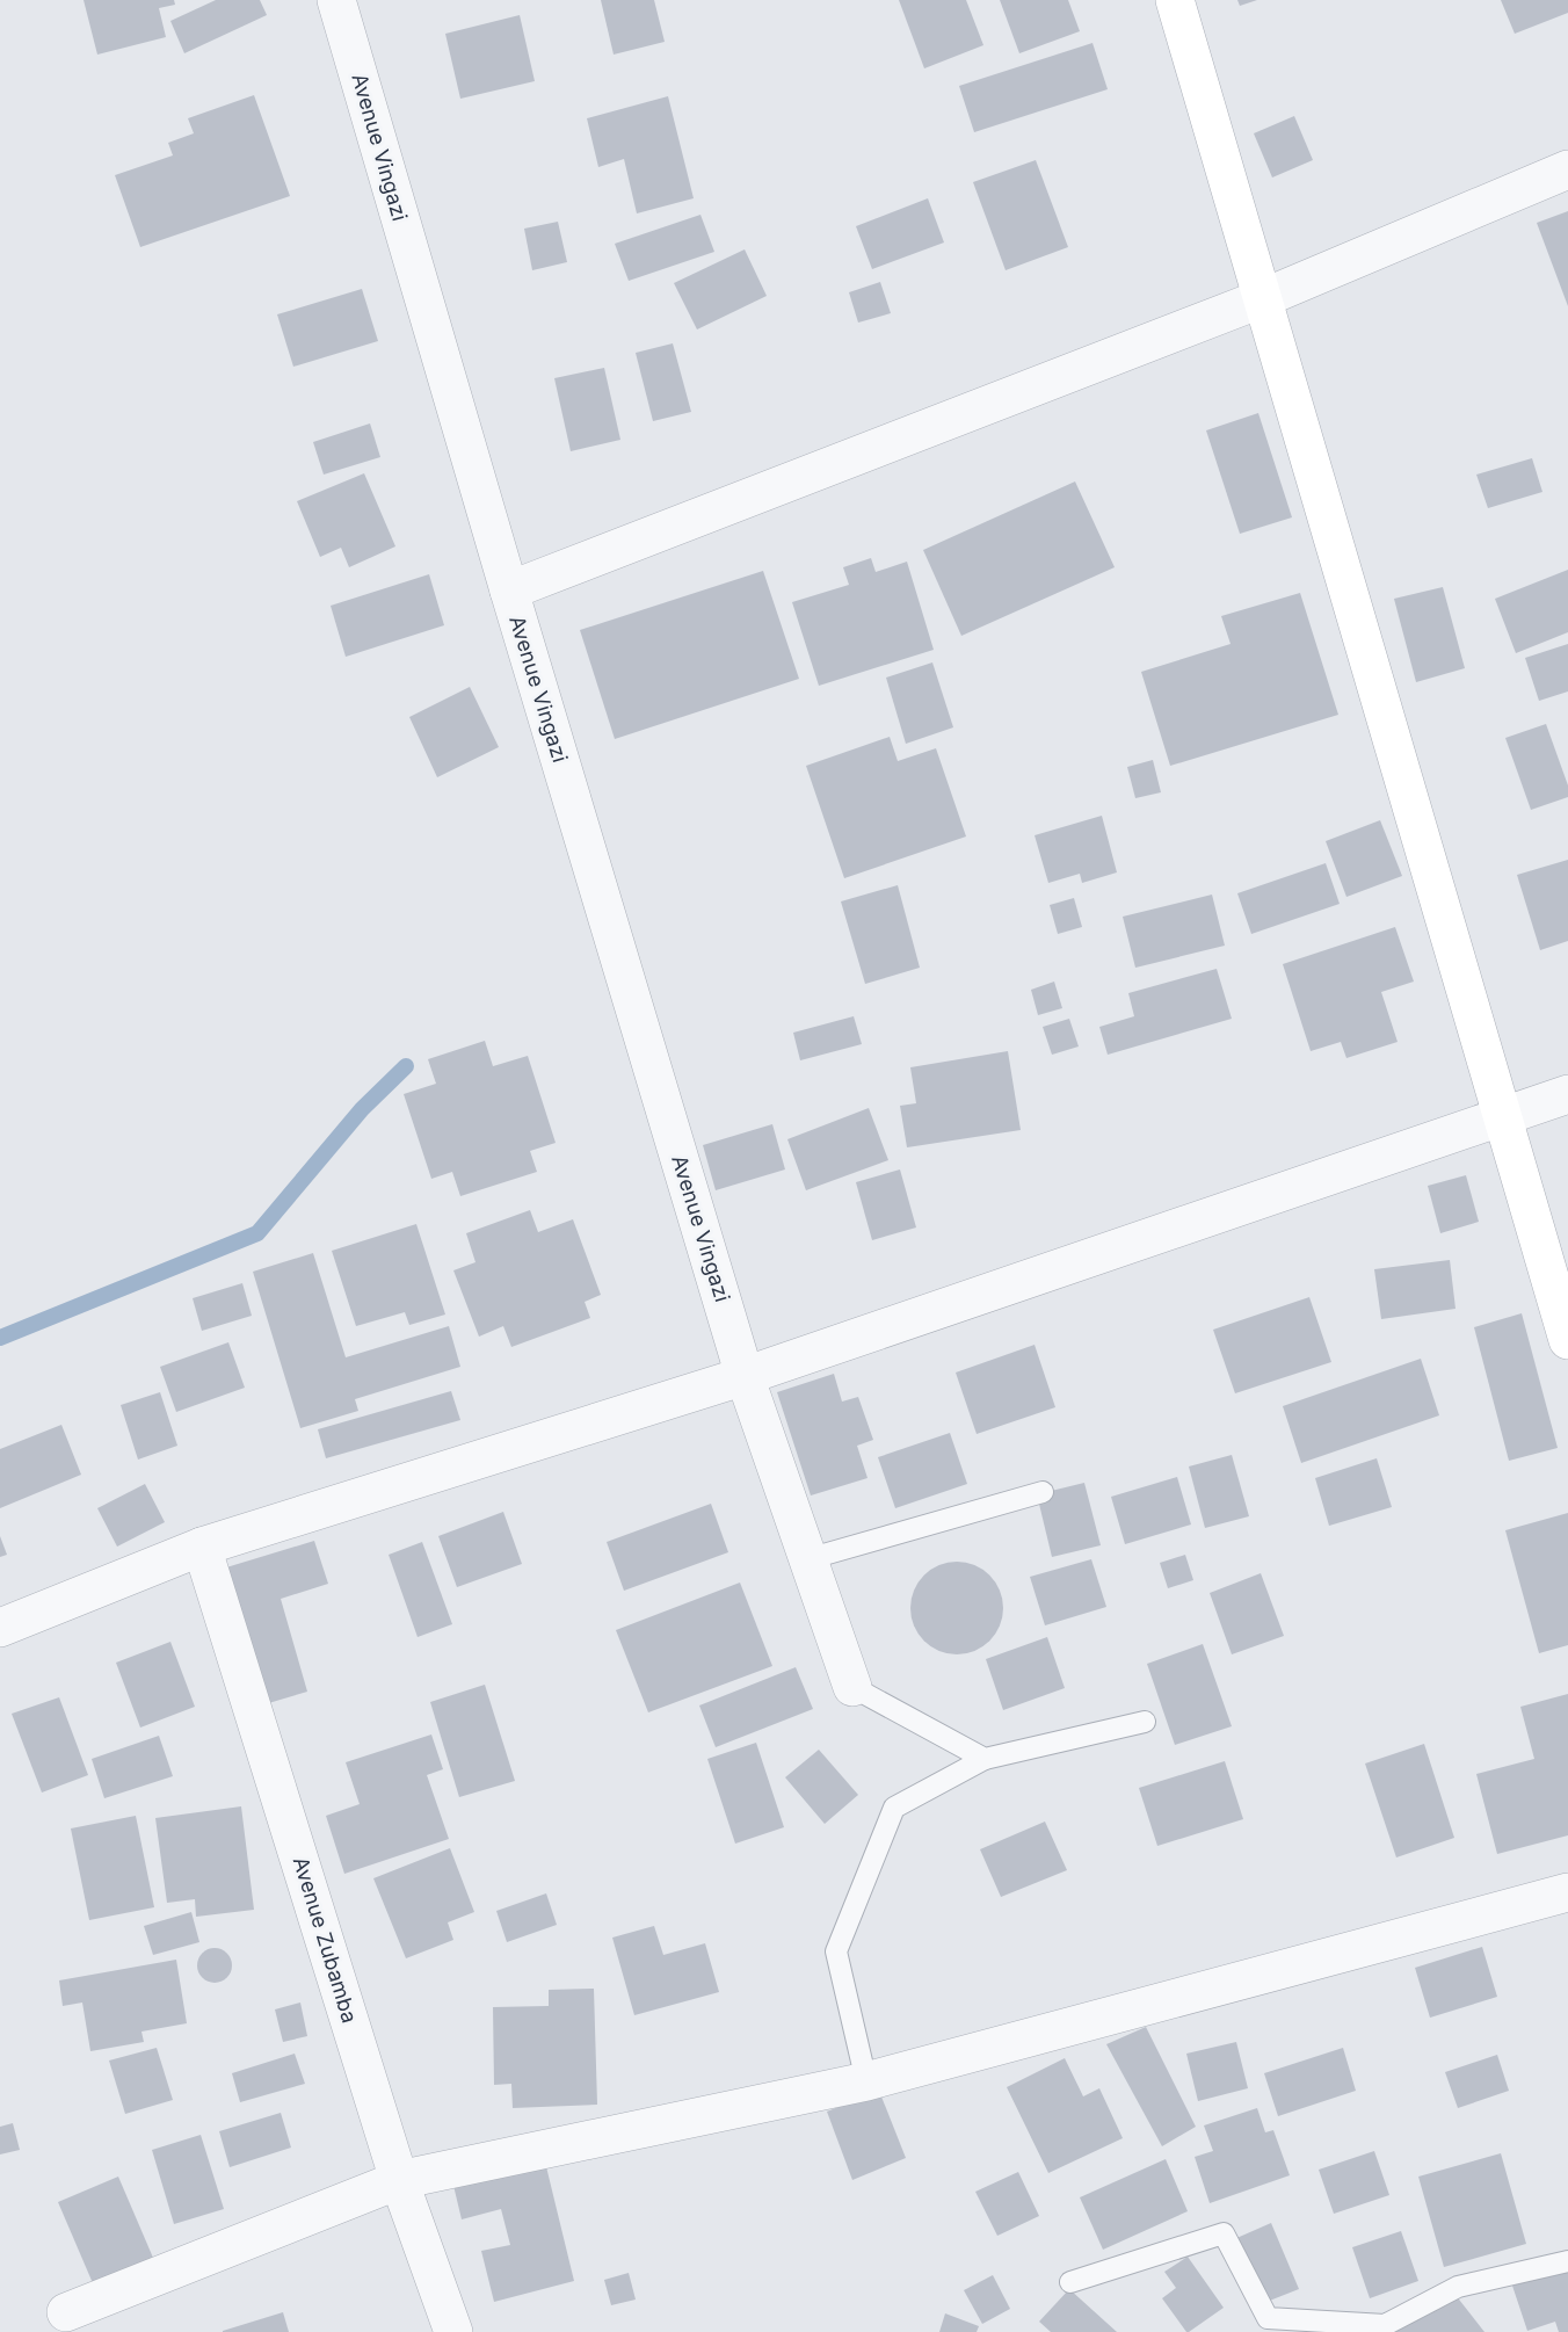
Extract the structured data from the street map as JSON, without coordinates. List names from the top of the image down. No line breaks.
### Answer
{"streets":{"street":["Avenue Vingazi","Avenue Zubamba"]}}
